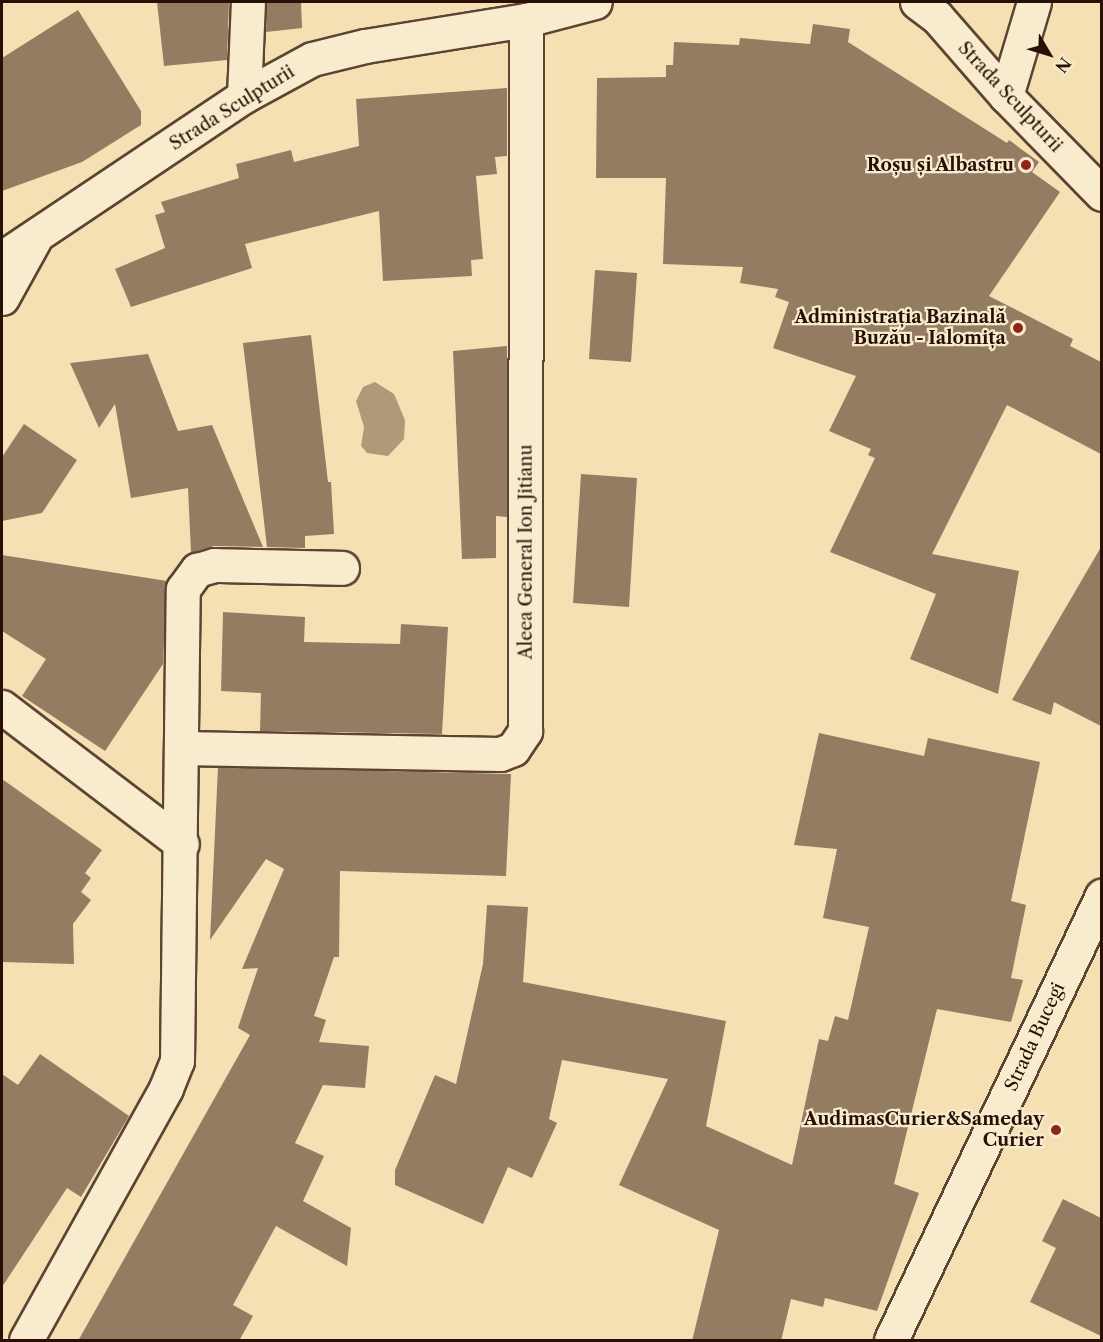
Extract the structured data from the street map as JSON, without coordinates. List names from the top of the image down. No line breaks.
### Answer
{"streets":{"street":["Strada Sculpturii","Aleea General Ion Jitianu","Strada Bucegi"]},"crossings":[["Strada Sculpturii","Aleea General Ion Jitianu"]],"places":["Roșu și Albastru","Administrația Bazinală Buzău - Ialomița","AudimasCurier&Sameday Curier"],"north":"bottom right"}
